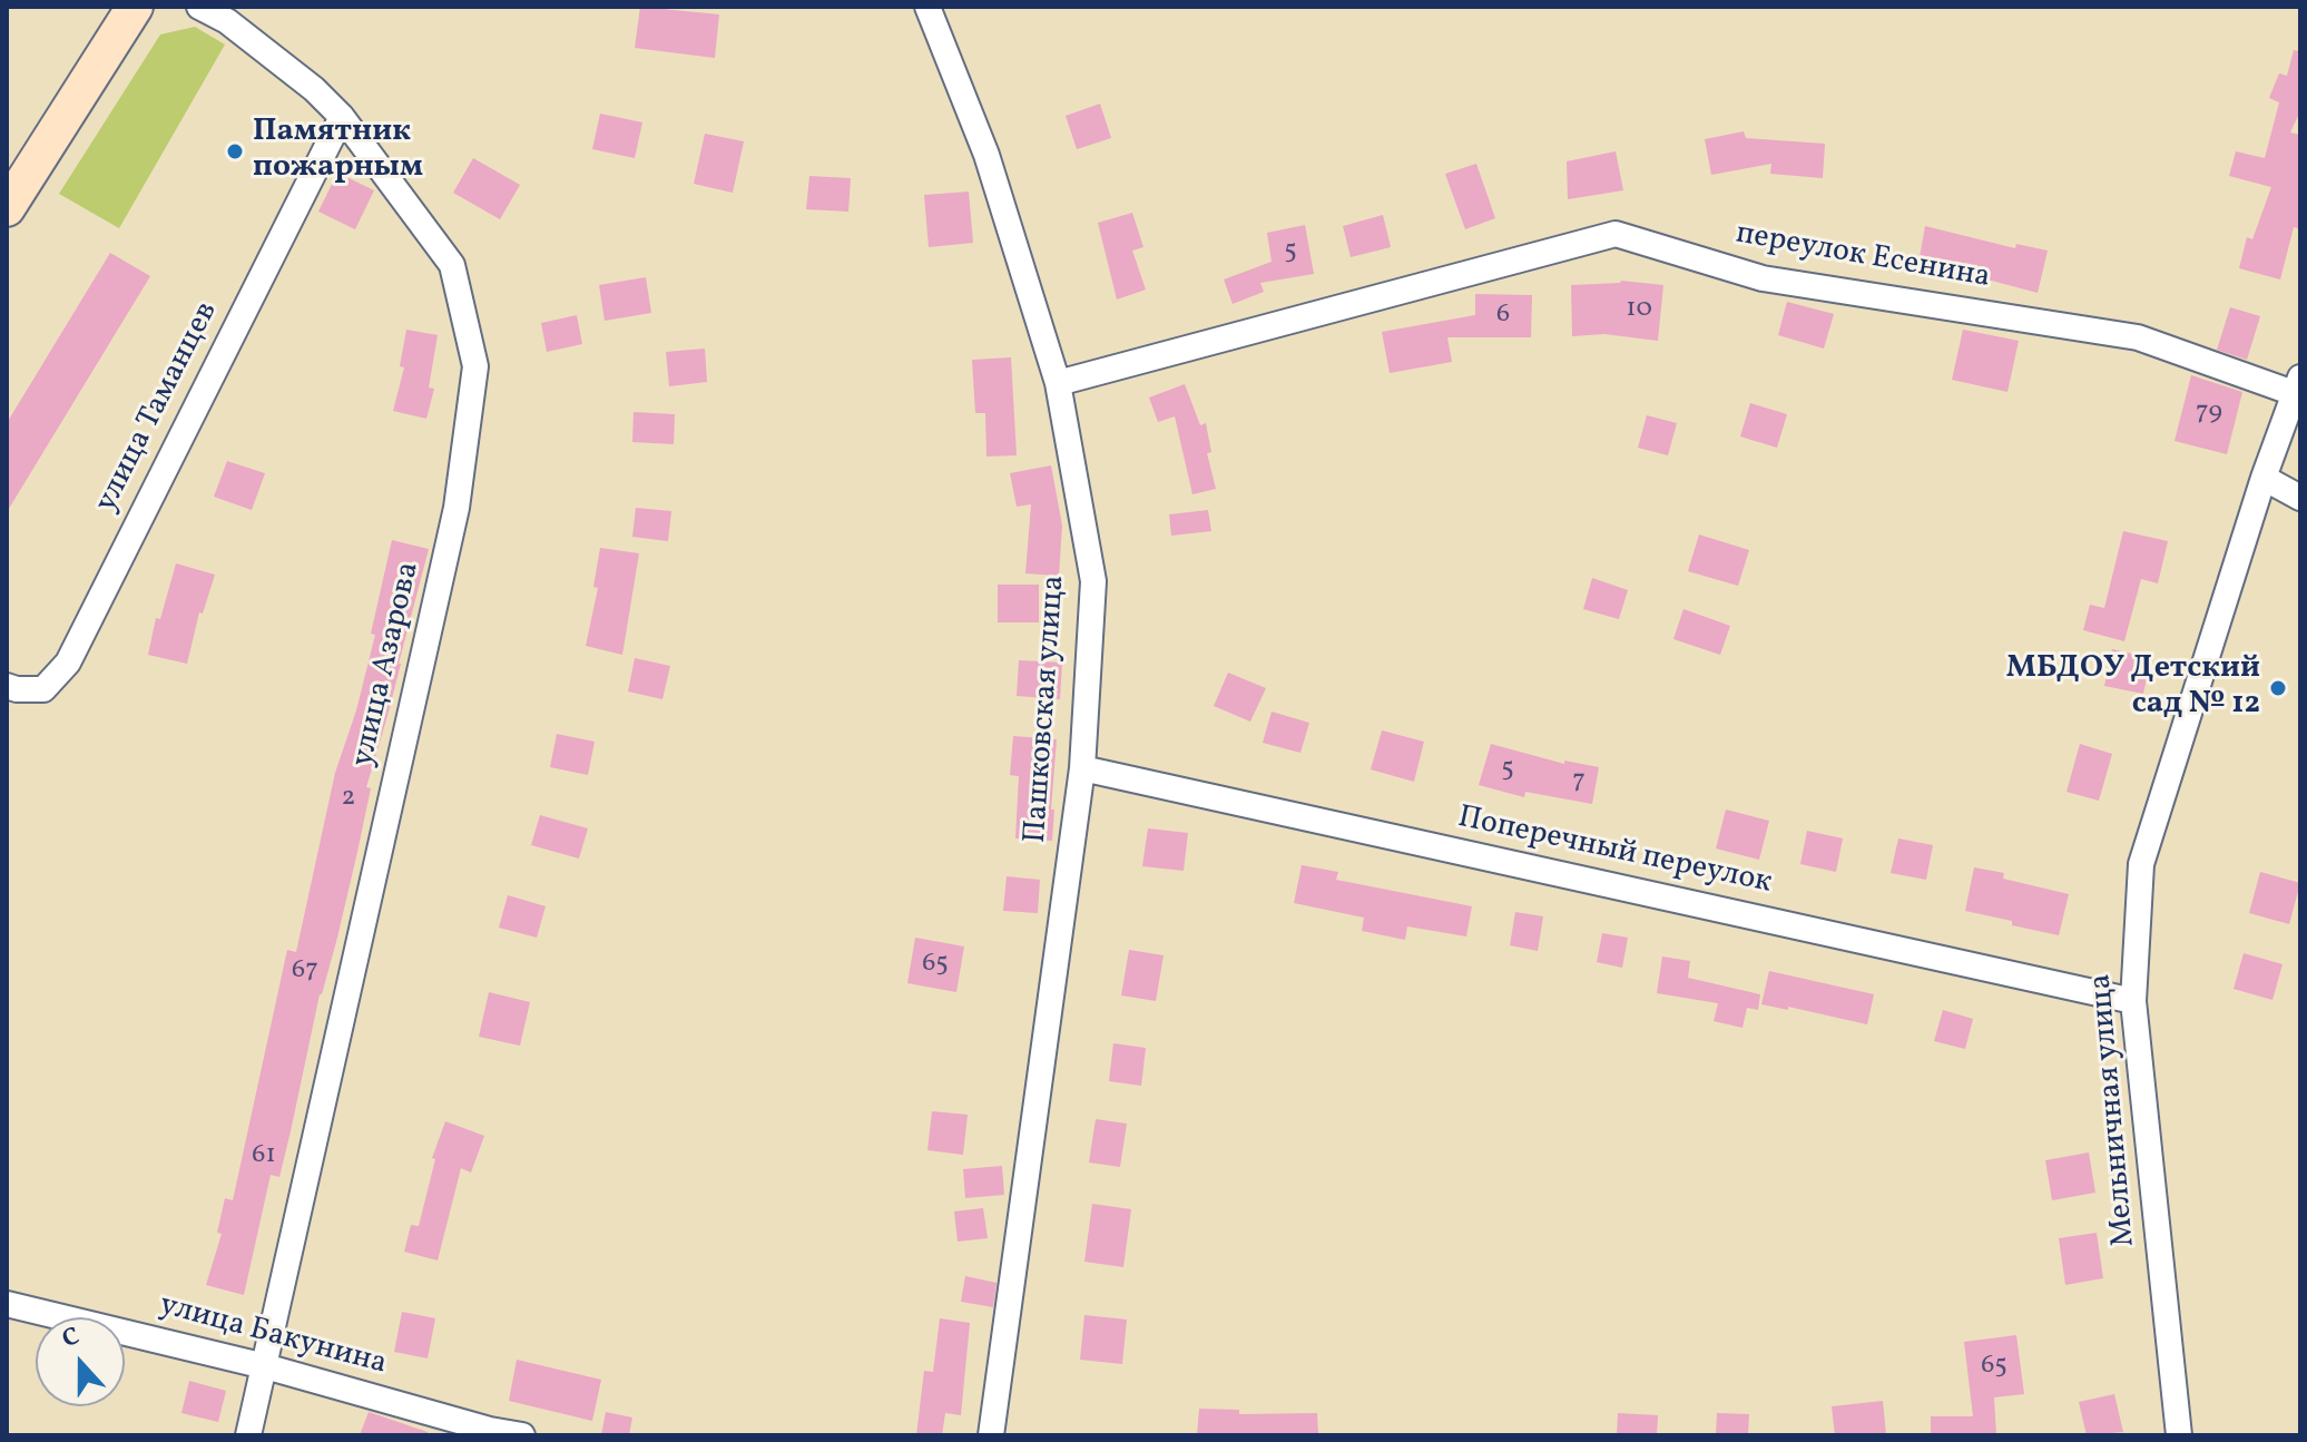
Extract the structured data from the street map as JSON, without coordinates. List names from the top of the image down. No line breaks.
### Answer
{"streets":{"street":["переулок Есенина","улица Таманцев","улица Азарова","Пашковская улица","Поперечный переулок","Мельничная улица","улица Бакунина"]},"crossings":[["переулок Есенина","Пашковская улица"],["переулок Есенина","Мельничная улица"],["улица Таманцев","улица Азарова"],["улица Азарова","улица Бакунина"],["Пашковская улица","Поперечный переулок"],["Поперечный переулок","Мельничная улица"]],"places":["Памятник пожарным","МБДОУ Детский сад № 12"],"house_numbers":["5","10","6","79","5","7","2","65","67","61","65"],"north":"top"}
